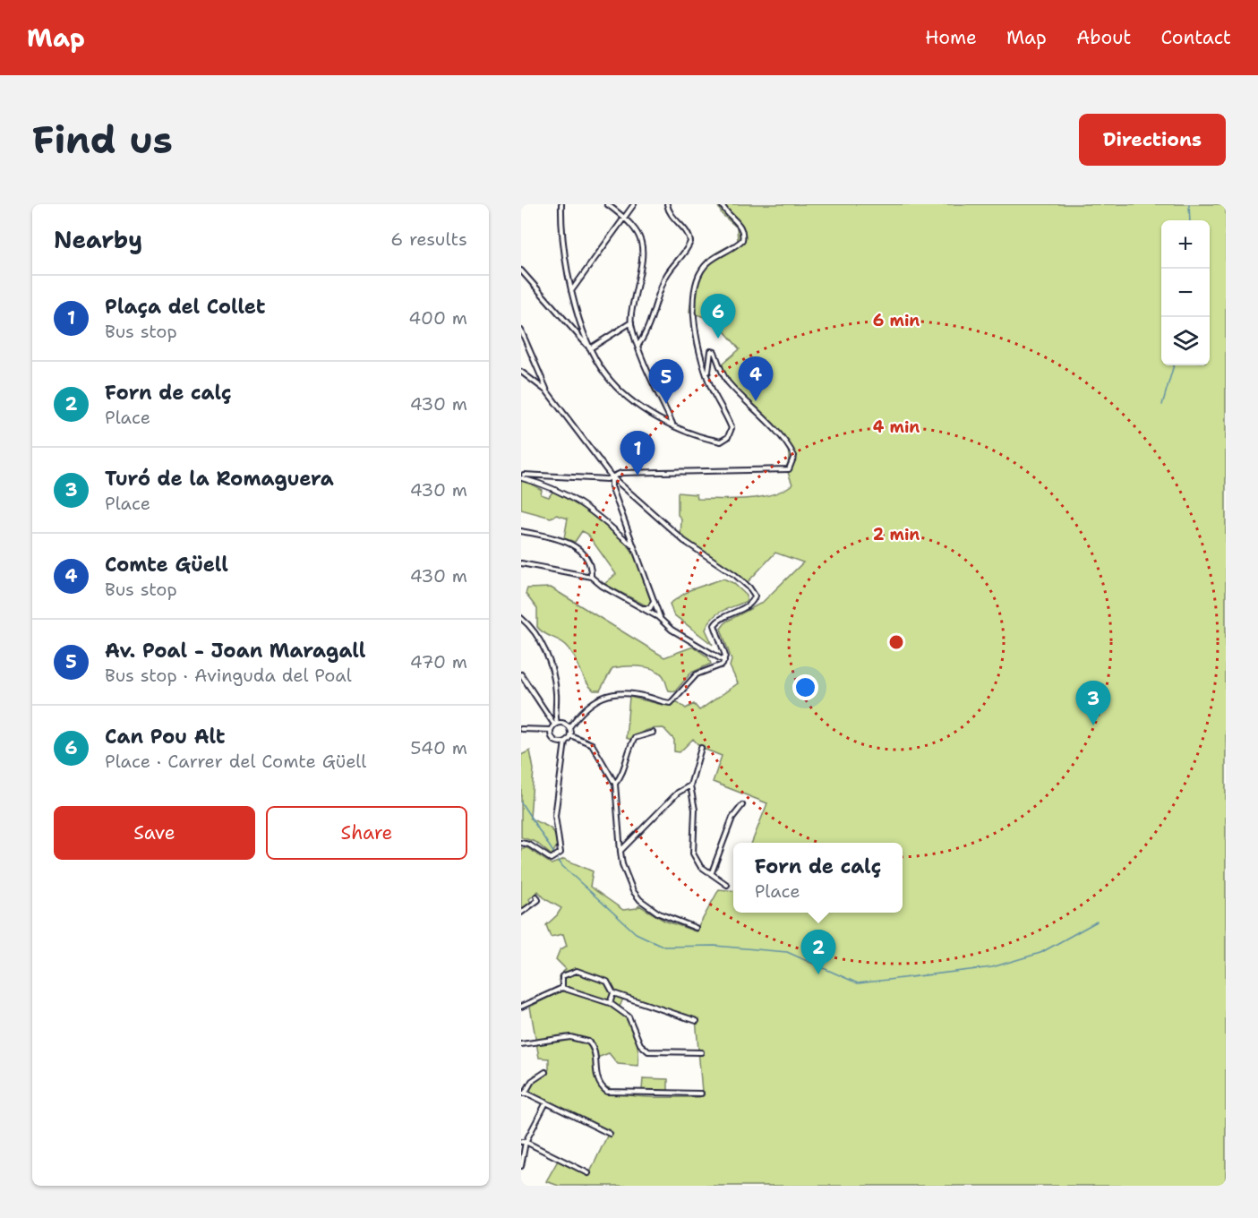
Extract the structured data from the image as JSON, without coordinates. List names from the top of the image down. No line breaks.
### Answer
{"page":{"header":"Map","nav":["Home","Map","About","Contact"],"buttons":["Directions",["Save","Share"]],"title":"Find us","heading":["Nearby","6 results"],"map_buttons":["+","−"],"list":[{"mark":"1","name":"Plaça del Collet","note":"Bus stop","value":"400 m"},{"mark":"2","name":"Forn de calç","note":"Place","value":"430 m"},{"mark":"3","name":"Turó de la Romaguera","note":"Place","value":"430 m"},{"mark":"4","name":"Comte Güell","note":"Bus stop","value":"430 m"},{"mark":"5","name":"Av. Poal - Joan Maragall","note":"Bus stop · Avinguda del Poal","value":"470 m"},{"mark":"6","name":"Can Pou Alt","note":"Place · Carrer del Comte Güell","value":"540 m"}],"pins":["6","4","5","1","3","2"],"popup":["Forn de calç","Place"]},"rings":["6 min","4 min","2 min"]}
